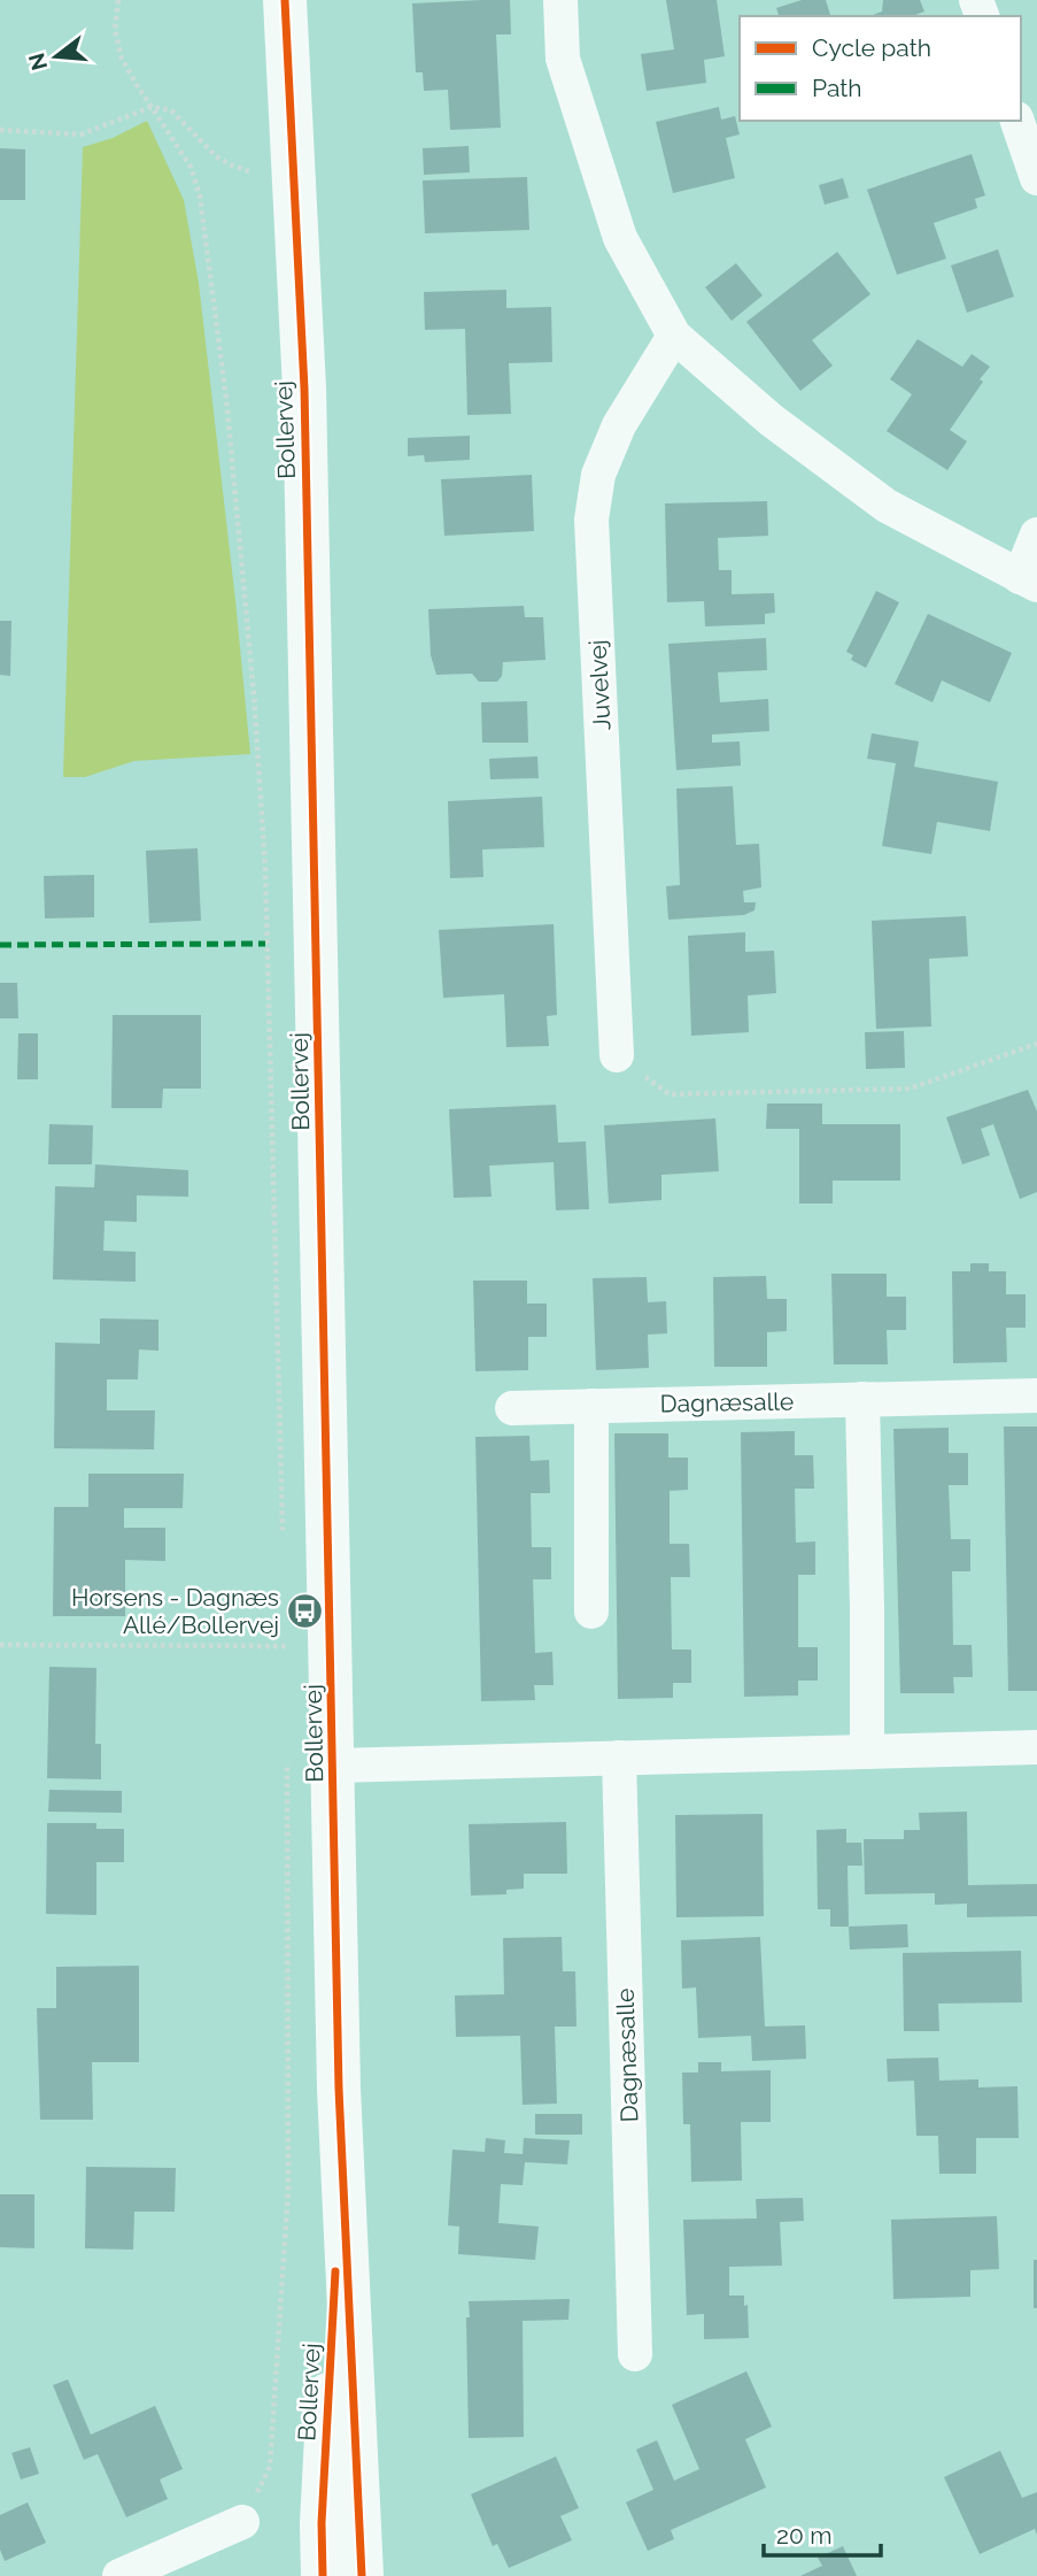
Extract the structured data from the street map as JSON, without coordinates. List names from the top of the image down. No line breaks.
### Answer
{"streets":{"main road":["Bollervej"],"street":["Juvelvej","Dagnæsalle"]},"places":{"bus stop":["Horsens - Dagnæs Allé/Bollervej"]},"legend":["Cycle path","Path"],"scale_bar":"20 m","north":"left"}
